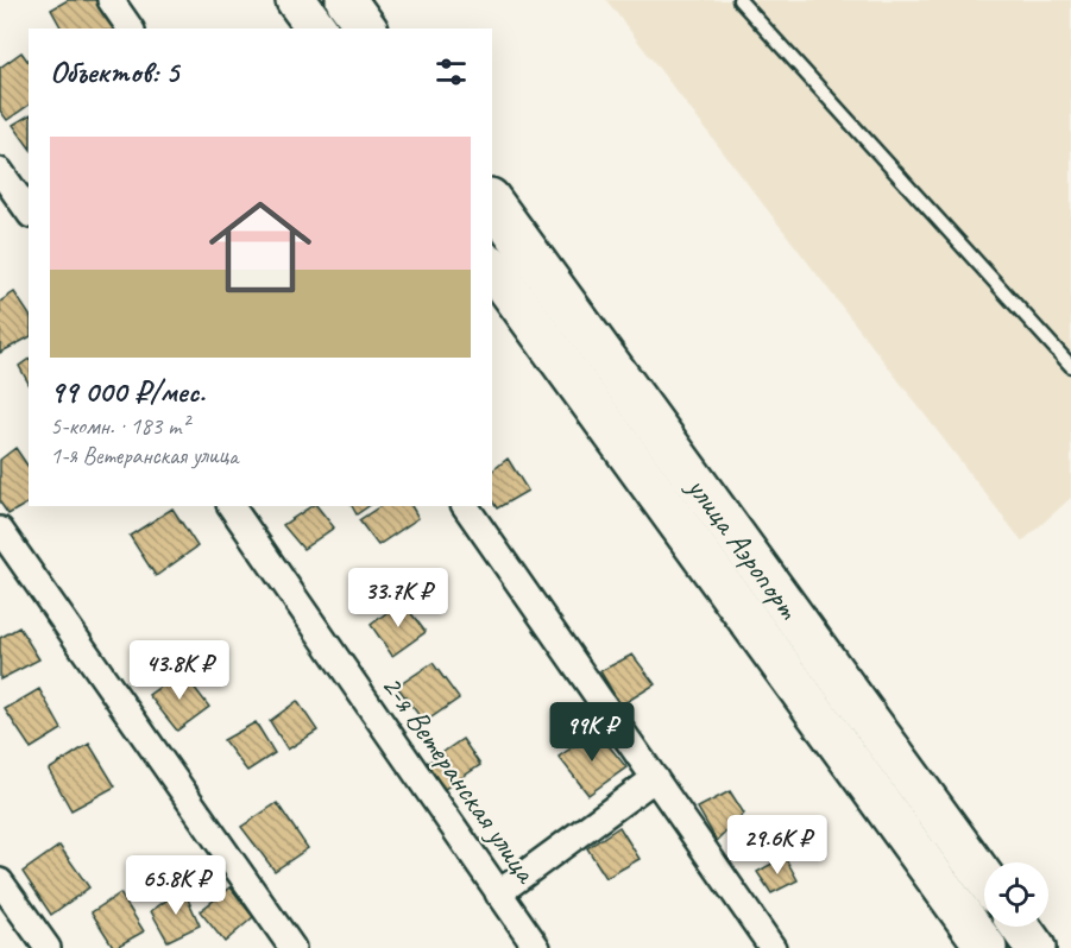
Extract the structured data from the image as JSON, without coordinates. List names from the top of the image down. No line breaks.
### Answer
{"streets":{"main road":["улица Аэропорт"],"street":["2-я Ветеранская улица"]},"page":{"heading":"Объектов: 5","list":[{"name":"99 000 ₽/мес.","note":"5-комн. · 183 m² · 1-я Ветеранская улица"}],"price":["33.7K ₽","43.8K ₽","99K ₽","29.6K ₽","65.8K ₽"]}}
